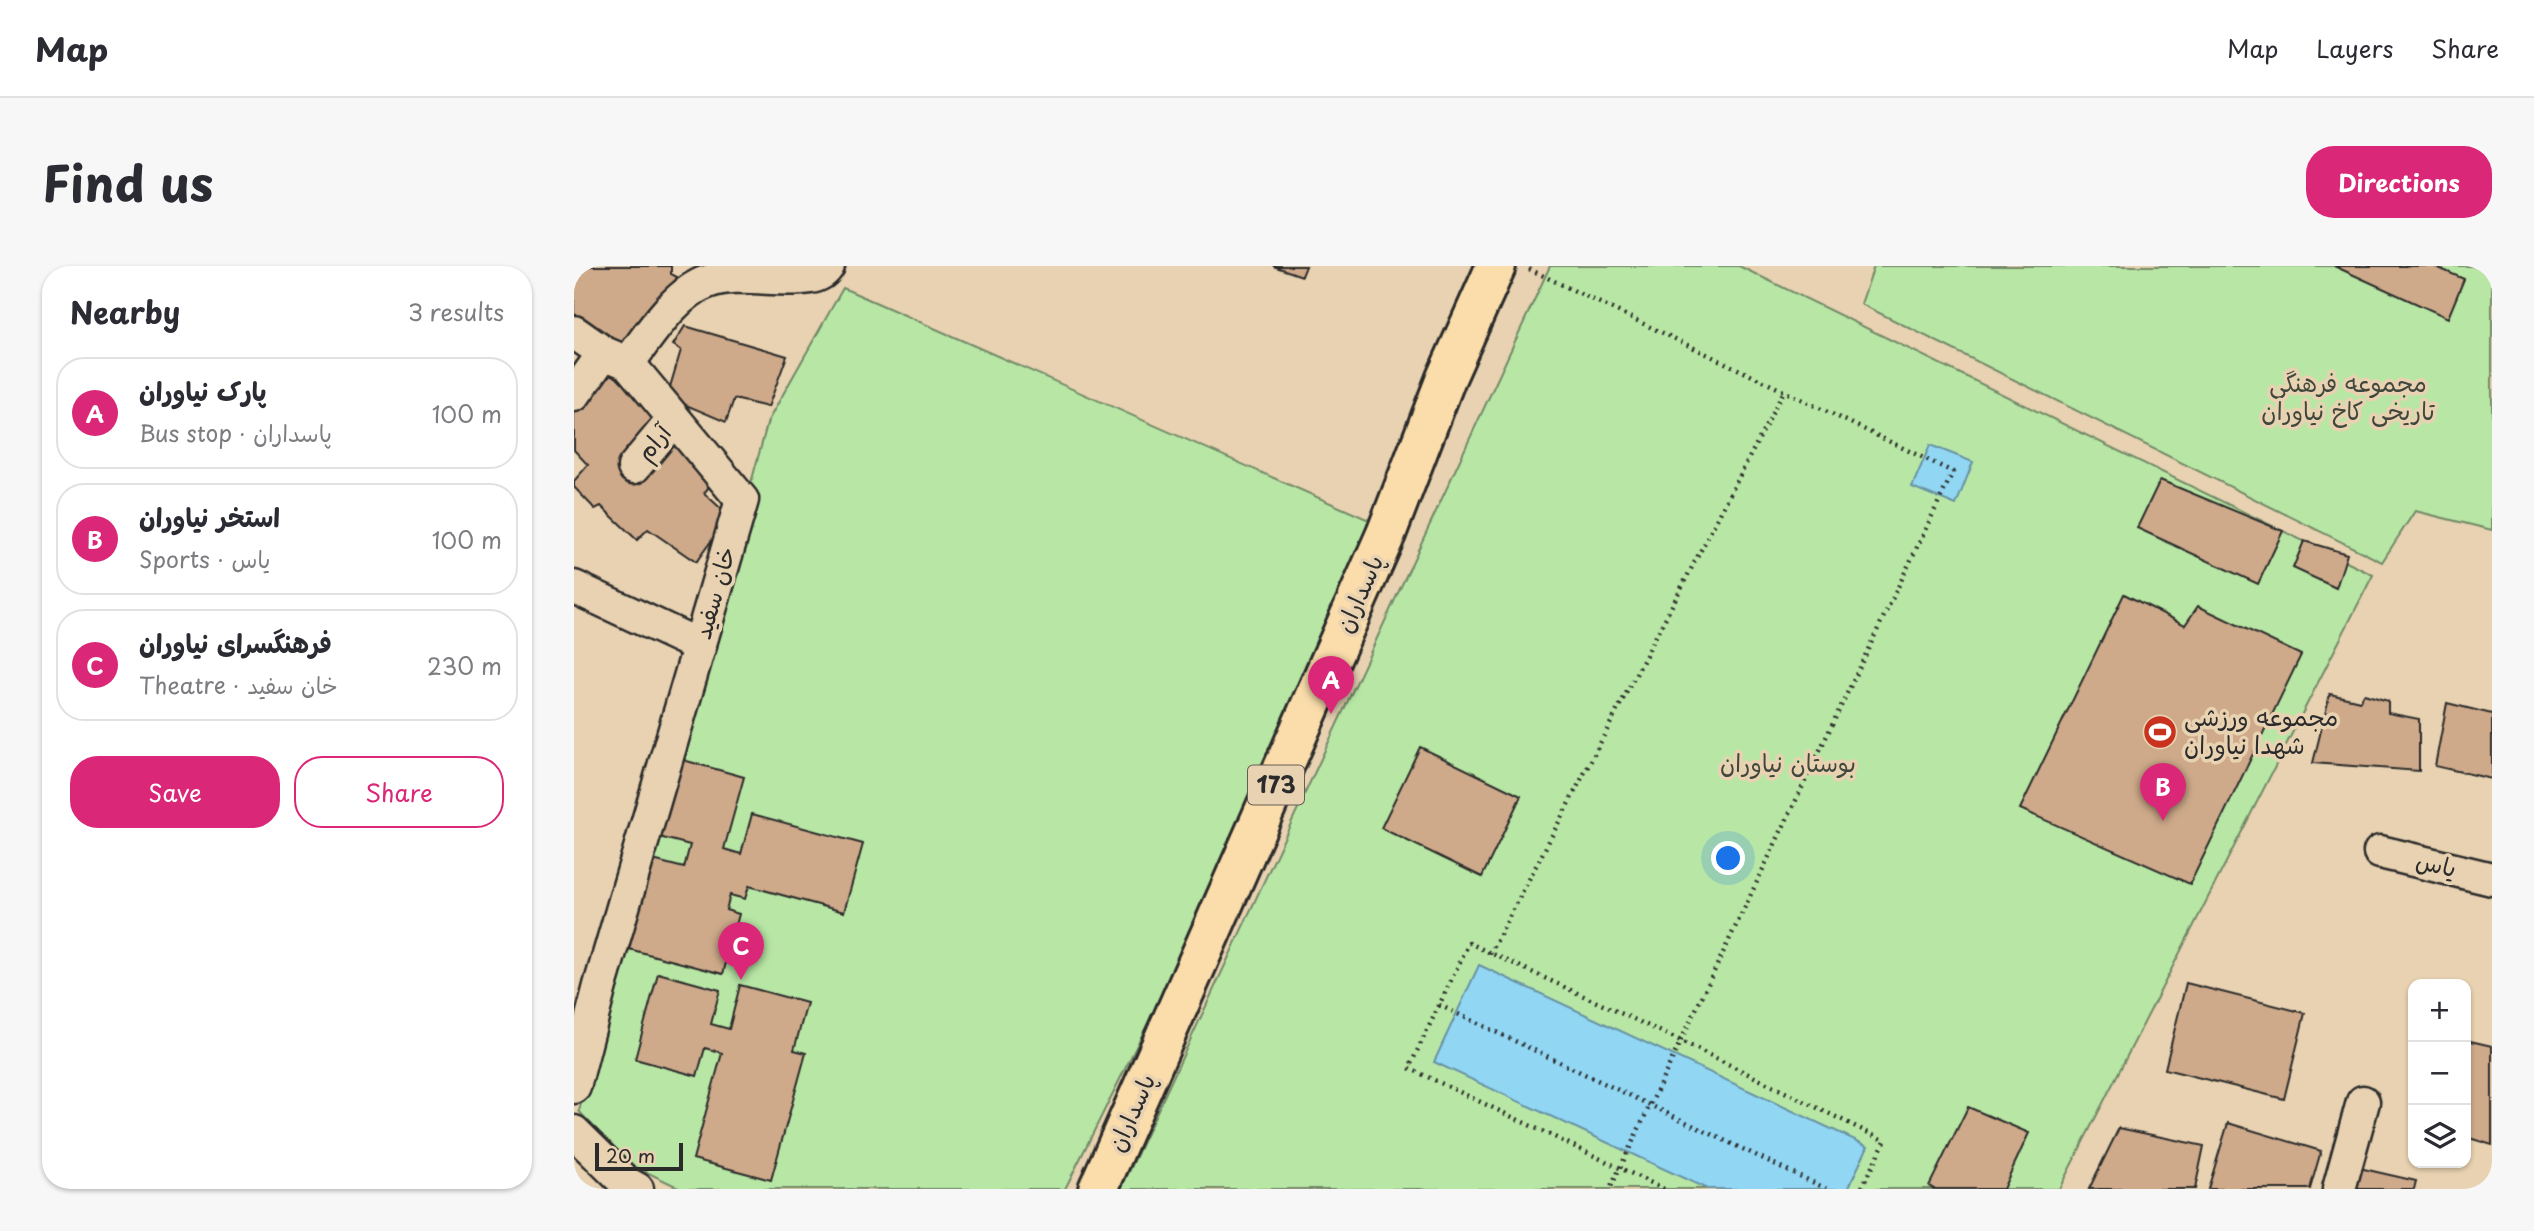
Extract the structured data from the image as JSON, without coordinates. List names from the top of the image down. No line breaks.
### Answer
{"streets":{"main road":["پاسداران","173"],"street":["آرام","خان سفید","یاس"]},"crossings":[["آرام","خان سفید"]],"parks":["مجموعه فرهنگی تاریخی کاخ نیاوران","بوستان نیاوران"],"places":{"sports":["مجموعه ورزشی شهدا نیاوران"]},"scale_bar":"20 m","page":{"header":"Map","nav":["Map","Layers","Share"],"title":"Find us","buttons":["Directions",["Save","Share"]],"heading":["Nearby","3 results"],"list":[{"mark":"A","name":"پارک نیاوران","note":"Bus stop · پاسداران","value":"100 m"},{"mark":"B","name":"استخر نیاوران","note":"Sports · یاس","value":"100 m"},{"mark":"C","name":"فرهنگسرای نیاوران","note":"Theatre · خان سفید","value":"230 m"}],"pins":["A","B","C"],"map_buttons":["+","−"],"scale":"20 m"}}
